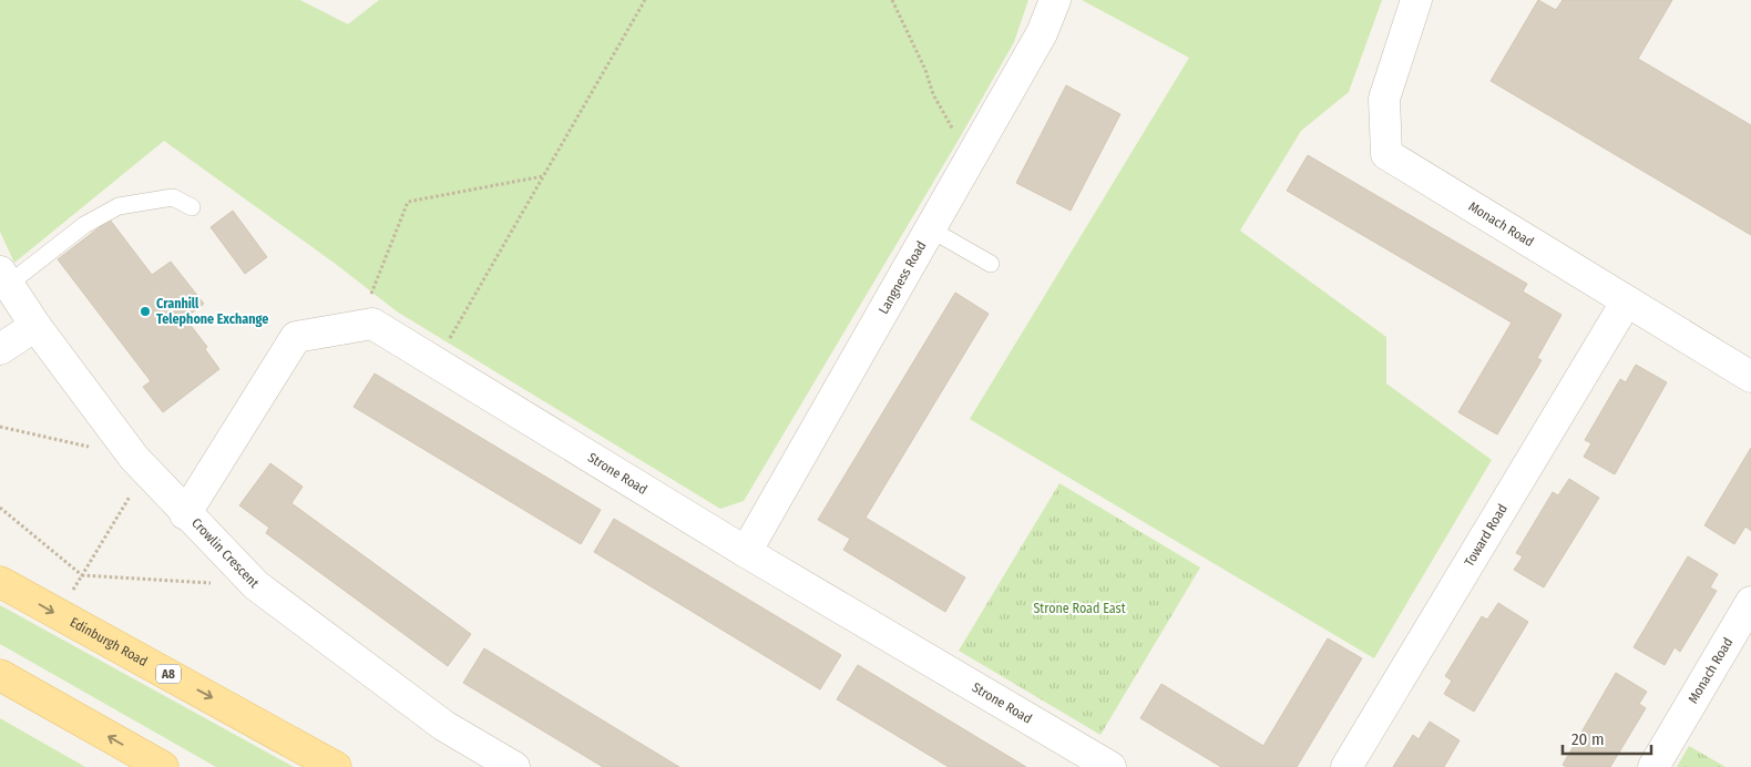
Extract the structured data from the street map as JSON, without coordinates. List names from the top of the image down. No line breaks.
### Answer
{"streets":{"main road":["Edinburgh Road","A8"],"street":["Monach Road","Langness Road","Strone Road","Toward Road","Crowlin Crescent"]},"crossings":[["Monach Road","Toward Road"],["Langness Road","Strone Road"],["Strone Road","Crowlin Crescent"]],"parks":["Strone Road East"],"places":["Cranhill Telephone Exchange"],"scale_bar":"20 m"}
